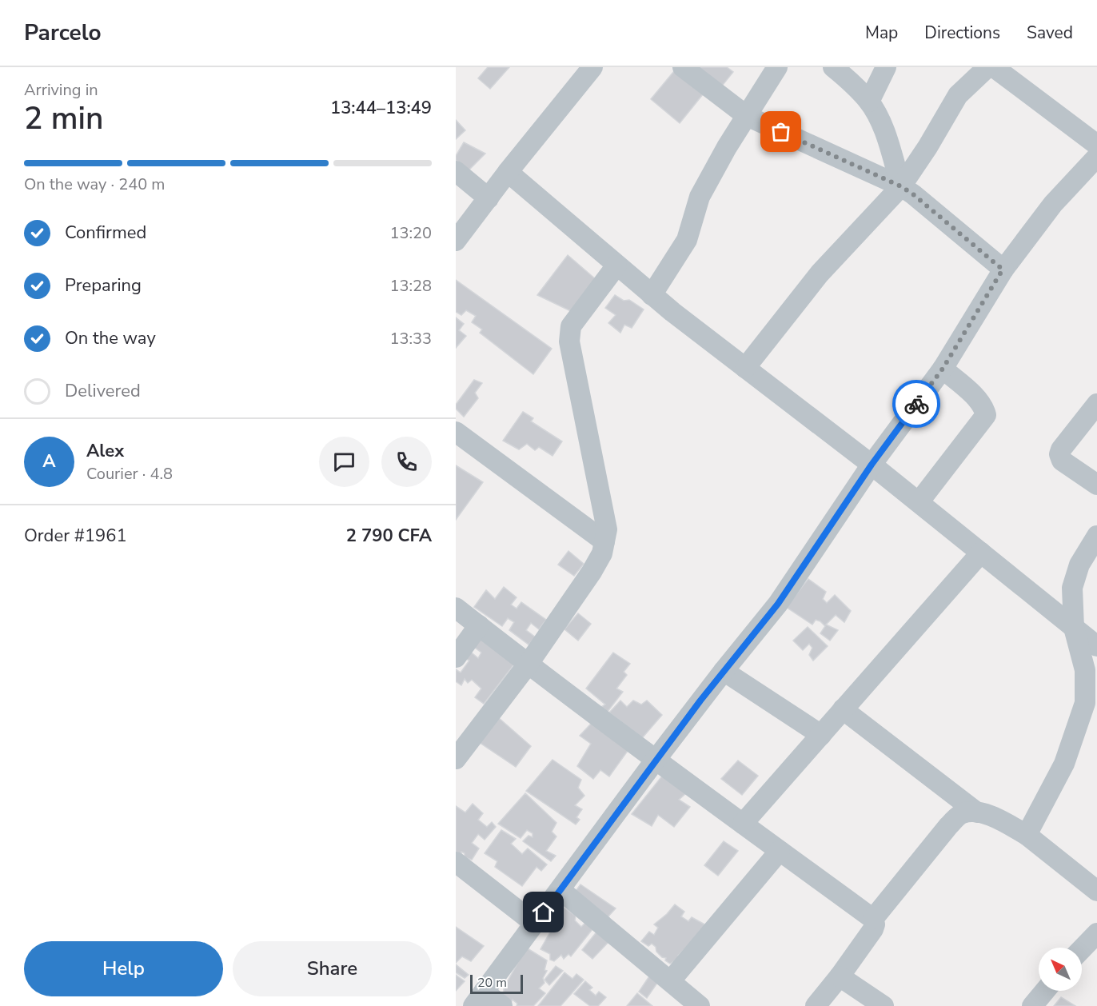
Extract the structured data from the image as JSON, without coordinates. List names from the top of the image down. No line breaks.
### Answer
{"scale_bar":"20 m","north":"top left","page":{"header":"Parcelo","nav":["Map","Directions","Saved"],"heading":["2 min","Arriving in","13:44–13:49"],"panel":["Alex","Courier · 4.8","Order #1961","2 790 CFA"],"bar":"On the way · 240 m","list":[["Confirmed","13:20"],["Preparing","13:28"],["On the way","13:33"],"Delivered"],"round":"A","buttons":["Help","Share"],"scale":"20 m"}}
